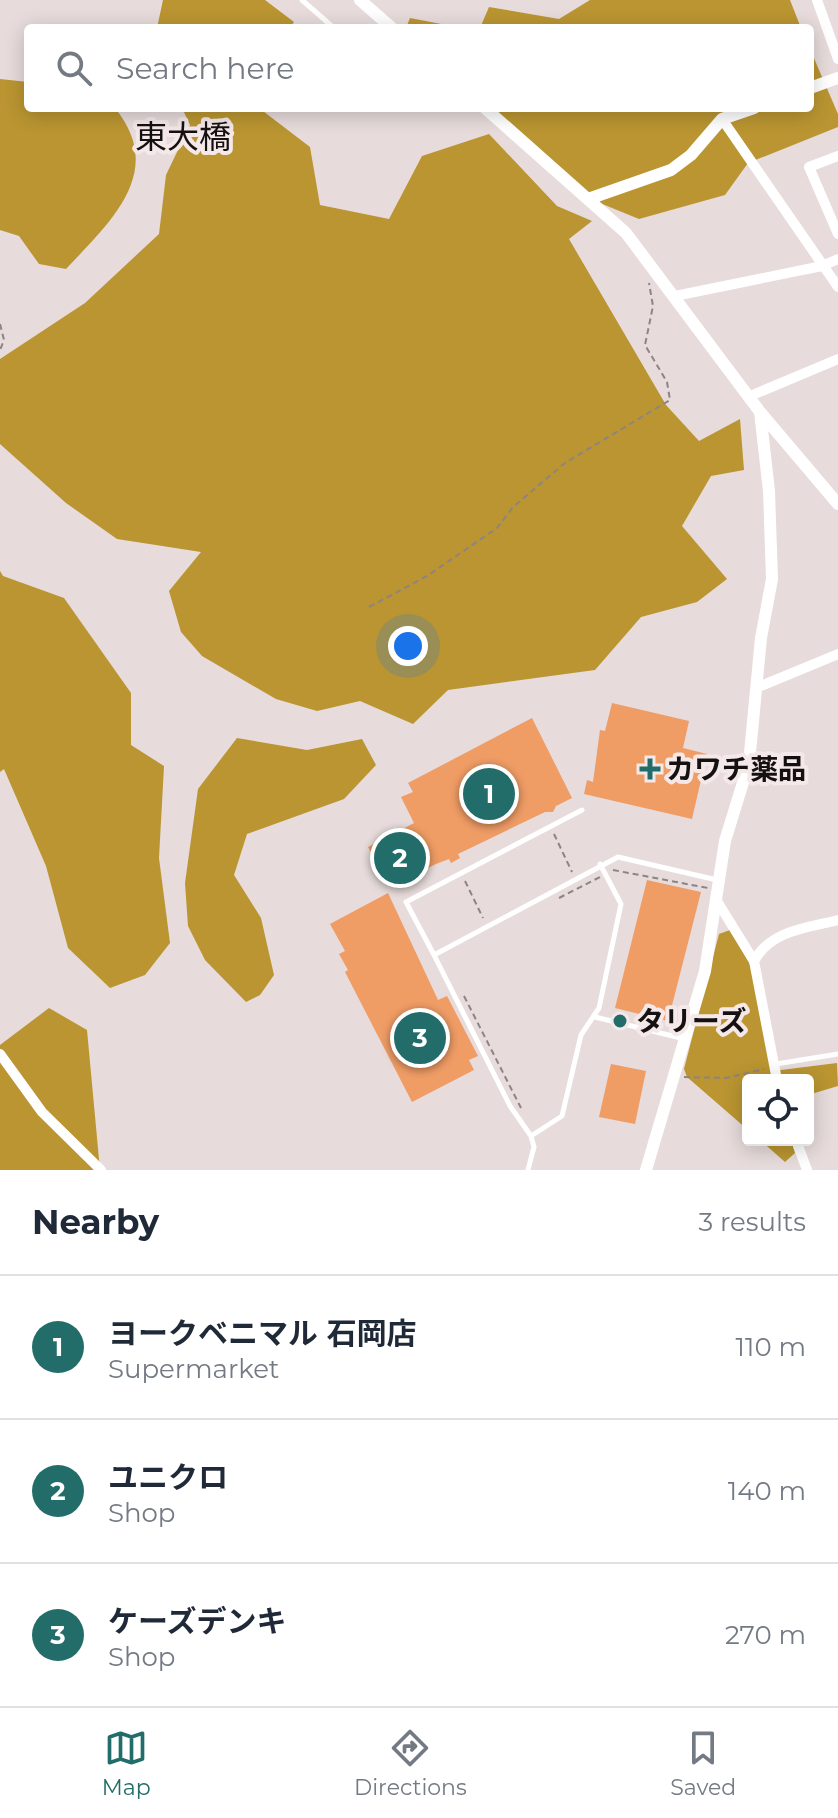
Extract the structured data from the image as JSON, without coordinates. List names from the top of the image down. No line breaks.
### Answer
{"districts":["東大橋"],"places":{"health":["カワチ薬品"],"other":["タリーズ"]},"page":{"search":"Search here","pins":["1","2","3"],"heading":["Nearby","3 results"],"list":[{"mark":"1","name":"ヨークベニマル 石岡店","note":"Supermarket","value":"110 m"},{"mark":"2","name":"ユニクロ","note":"Shop","value":"140 m"},{"mark":"3","name":"ケーズデンキ","note":"Shop","value":"270 m"}],"nav":["Map","Directions","Saved"]}}
